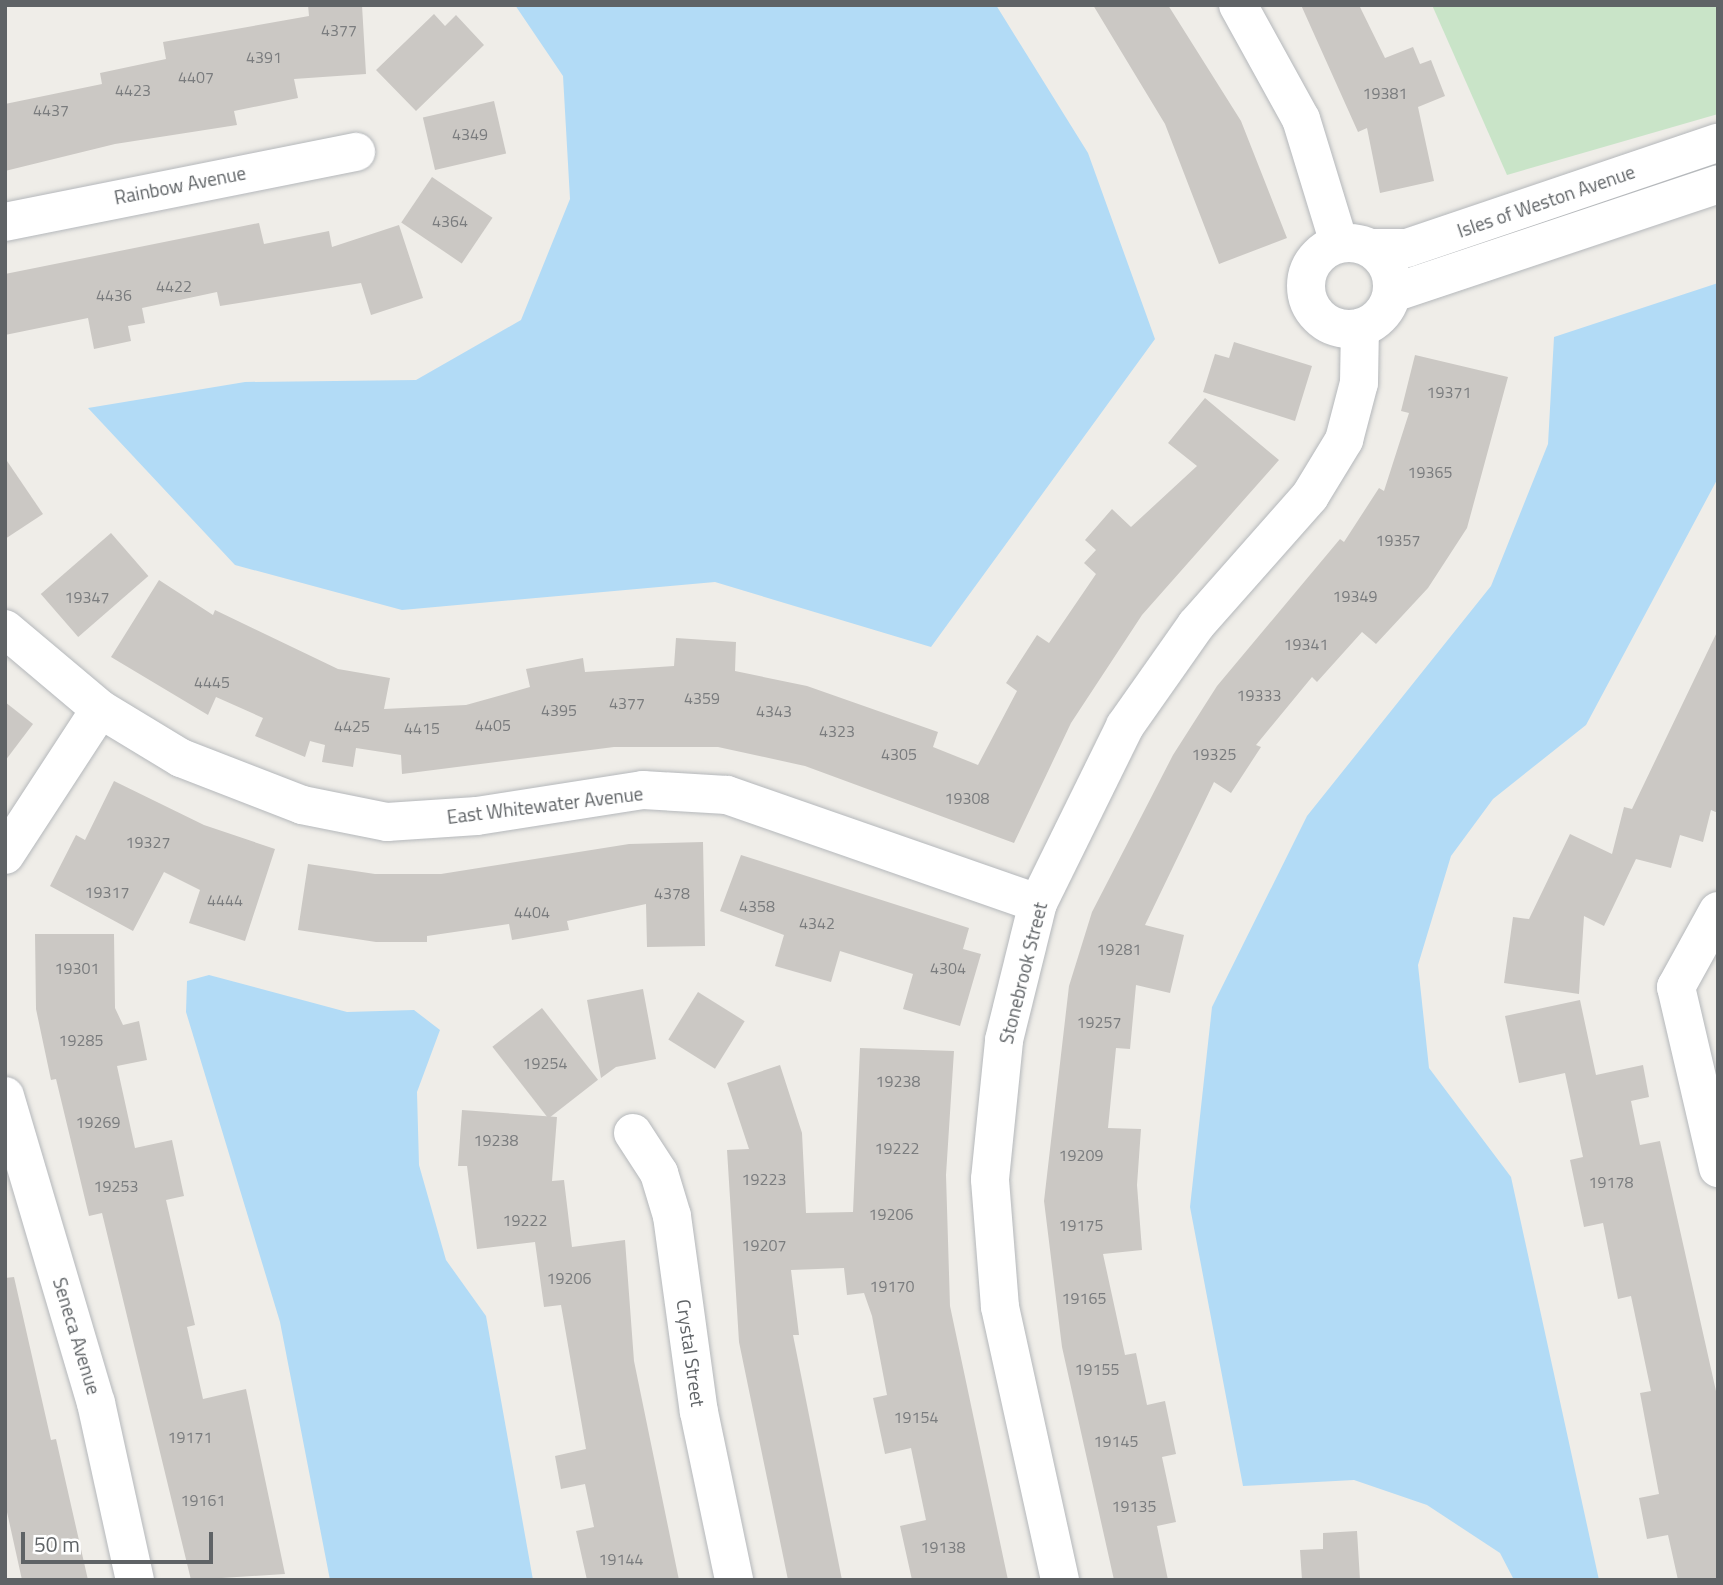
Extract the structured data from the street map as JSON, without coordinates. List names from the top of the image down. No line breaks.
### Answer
{"streets":{"street":["Rainbow Avenue","Isles of Weston Avenue","East Whitewater Avenue","Stonebrook Street","Seneca Avenue","Crystal Street"]},"crossings":[["Isles of Weston Avenue","Stonebrook Street"],["East Whitewater Avenue","Stonebrook Street"]],"house_numbers":["4377","4391","4407","4423","19381","4437","4349","4364","4422","4436","19371","19365","19357","19349","19347","19341","4445","19333","4359","4377","4395","4343","4405","4425","4415","4323","4305","19325","19308","19327","19317","4378","4444","4358","4404","4342","19281","19301","4304","19257","19285","19254","19238","19269","19238","19222","19209","19223","19178","19253","19206","19222","19175","19207","19206","19170","19165","19155","19154","19171","19145","19161","19135","19138","19144"],"scale_bar":"50 m"}
